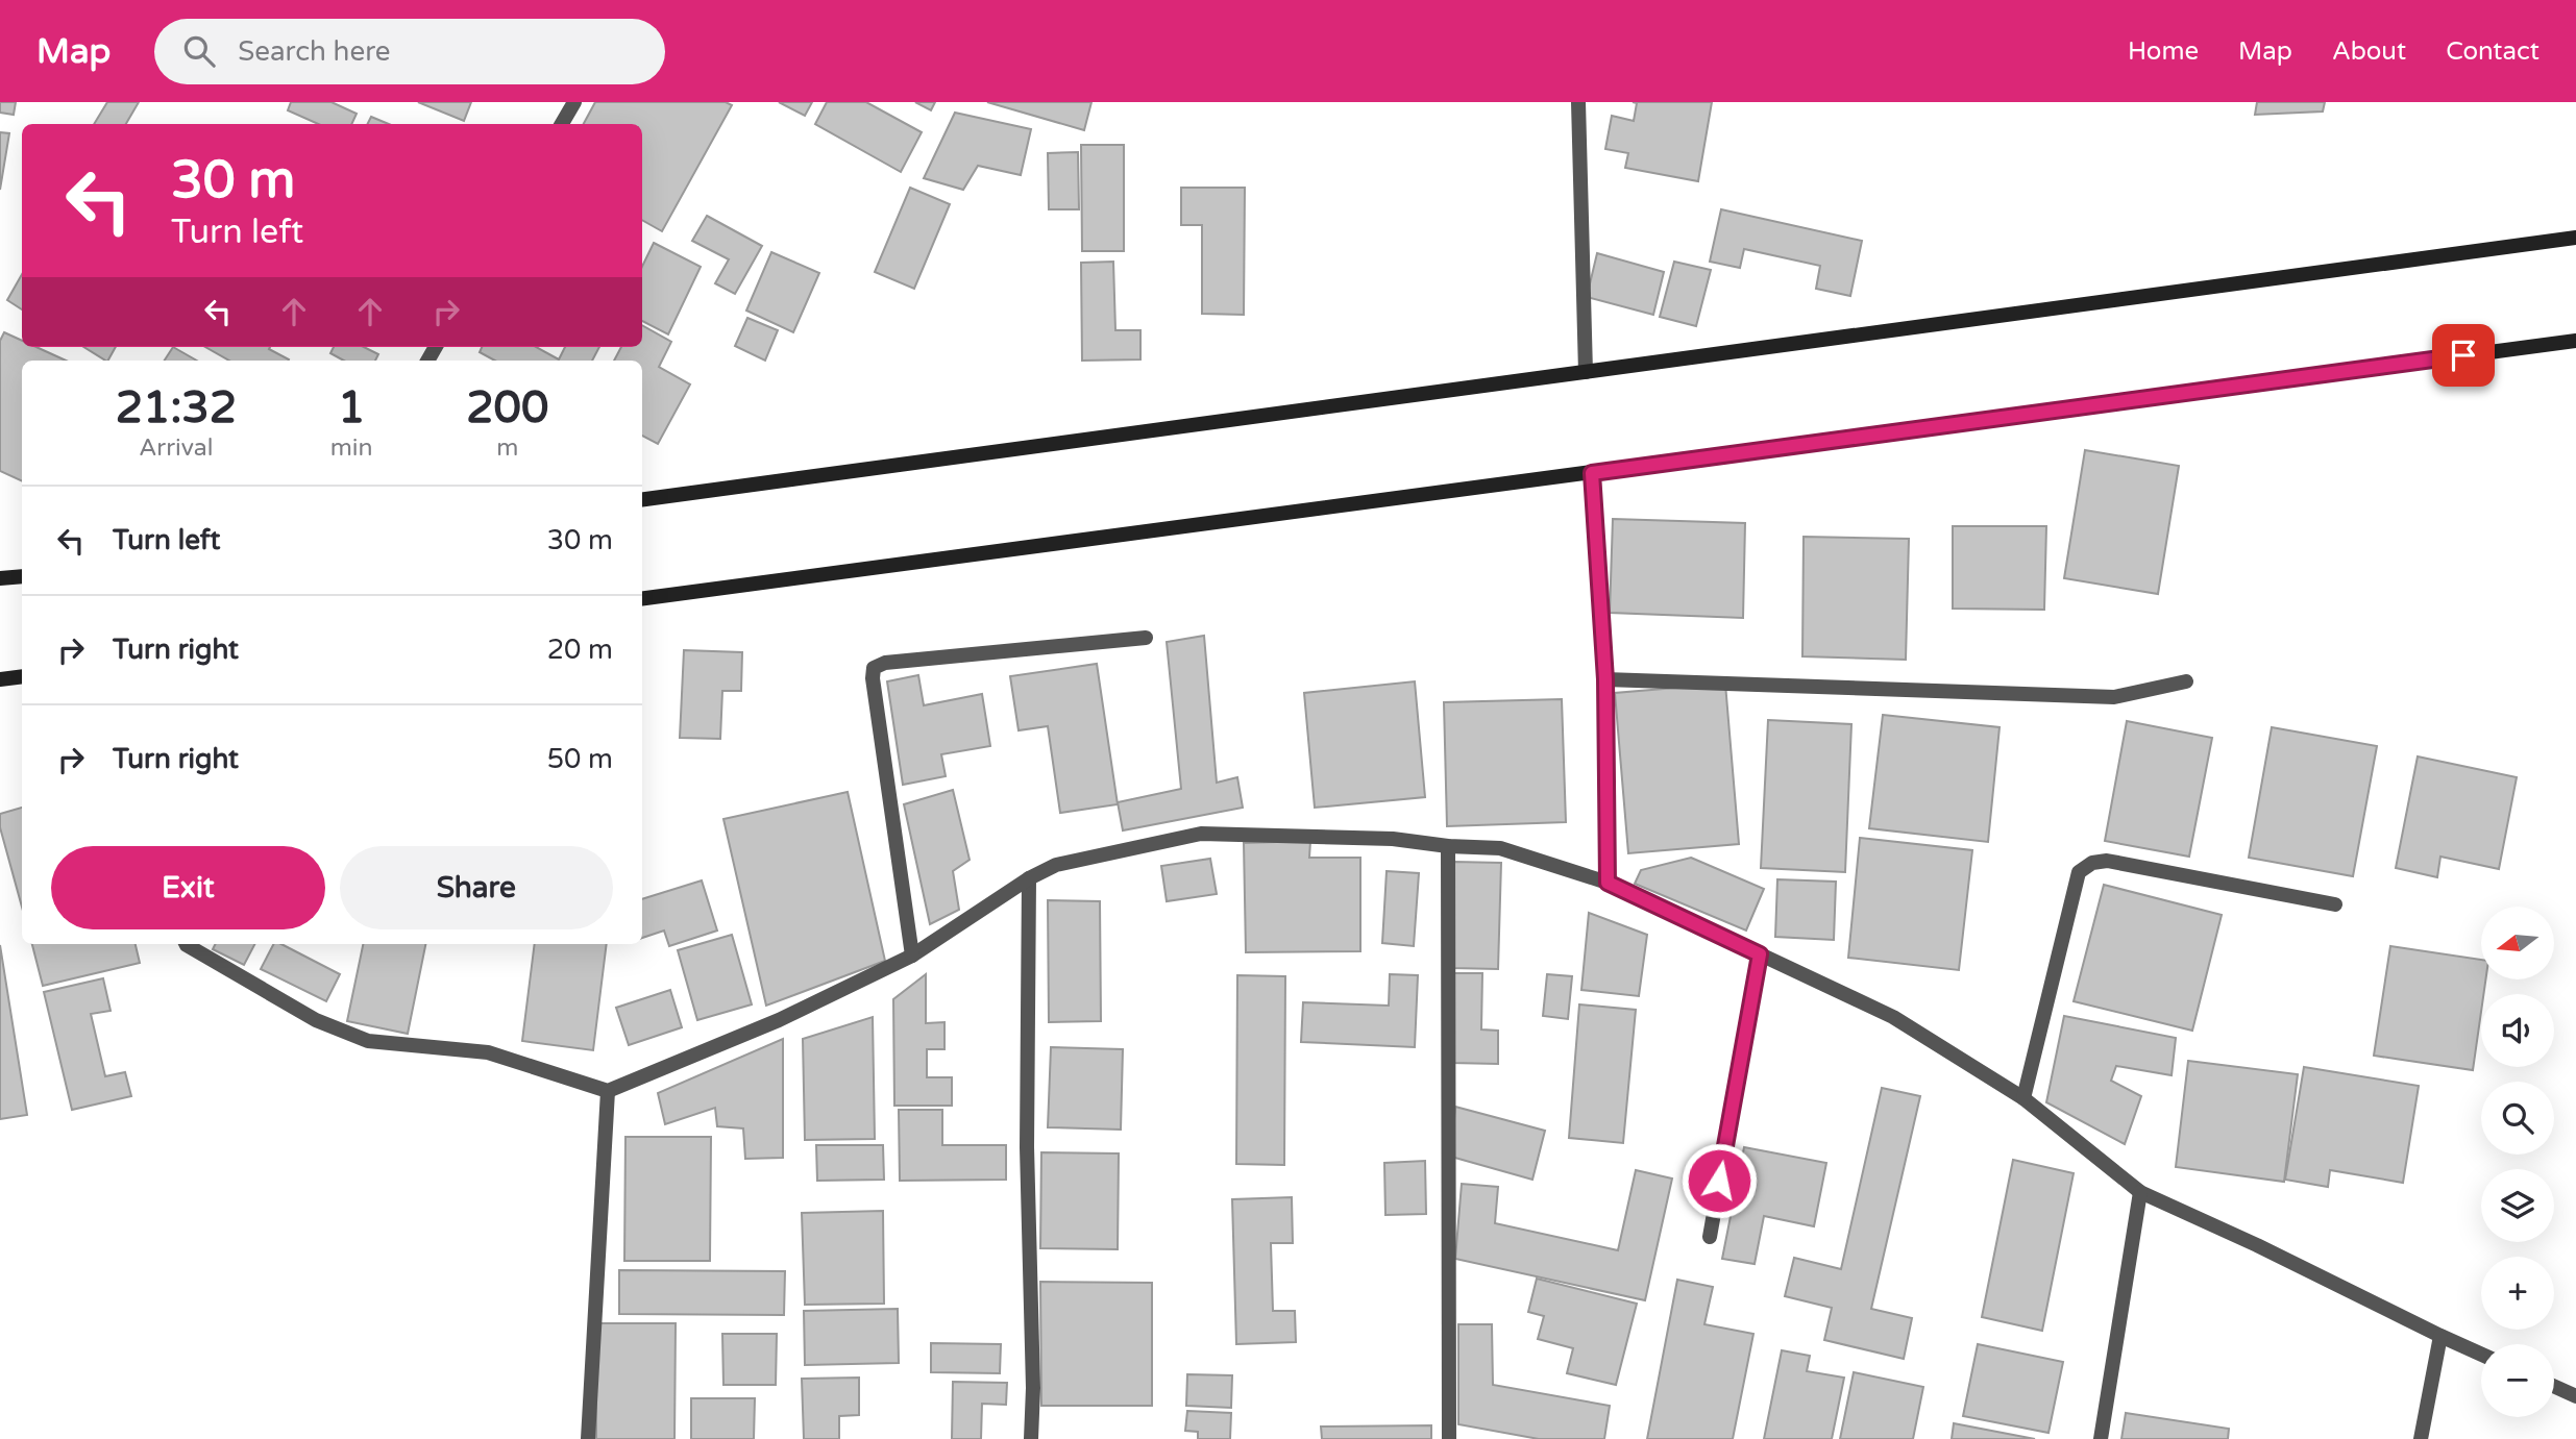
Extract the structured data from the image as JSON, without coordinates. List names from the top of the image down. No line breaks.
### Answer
{"north":"left","page":{"header":"Map","search":"Search here","nav":["Home","Map","About","Contact"],"turn":["30 m","Turn left"],"eta":["21:32","Arrival","1","min","200","m"],"list":[{"name":"Turn left","value":"30 m"},{"name":"Turn right","value":"20 m"},{"name":"Turn right","value":"50 m"}],"buttons":["Exit","Share"],"map_buttons":["+","−"]}}
